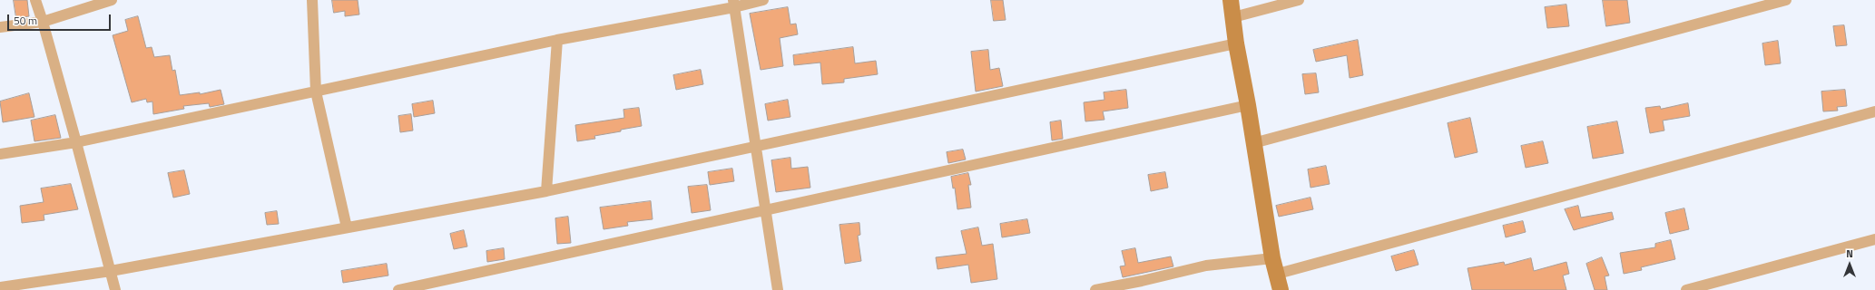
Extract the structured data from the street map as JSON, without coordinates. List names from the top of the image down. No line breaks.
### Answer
{"scale_bar":"50 m","north":"top"}
